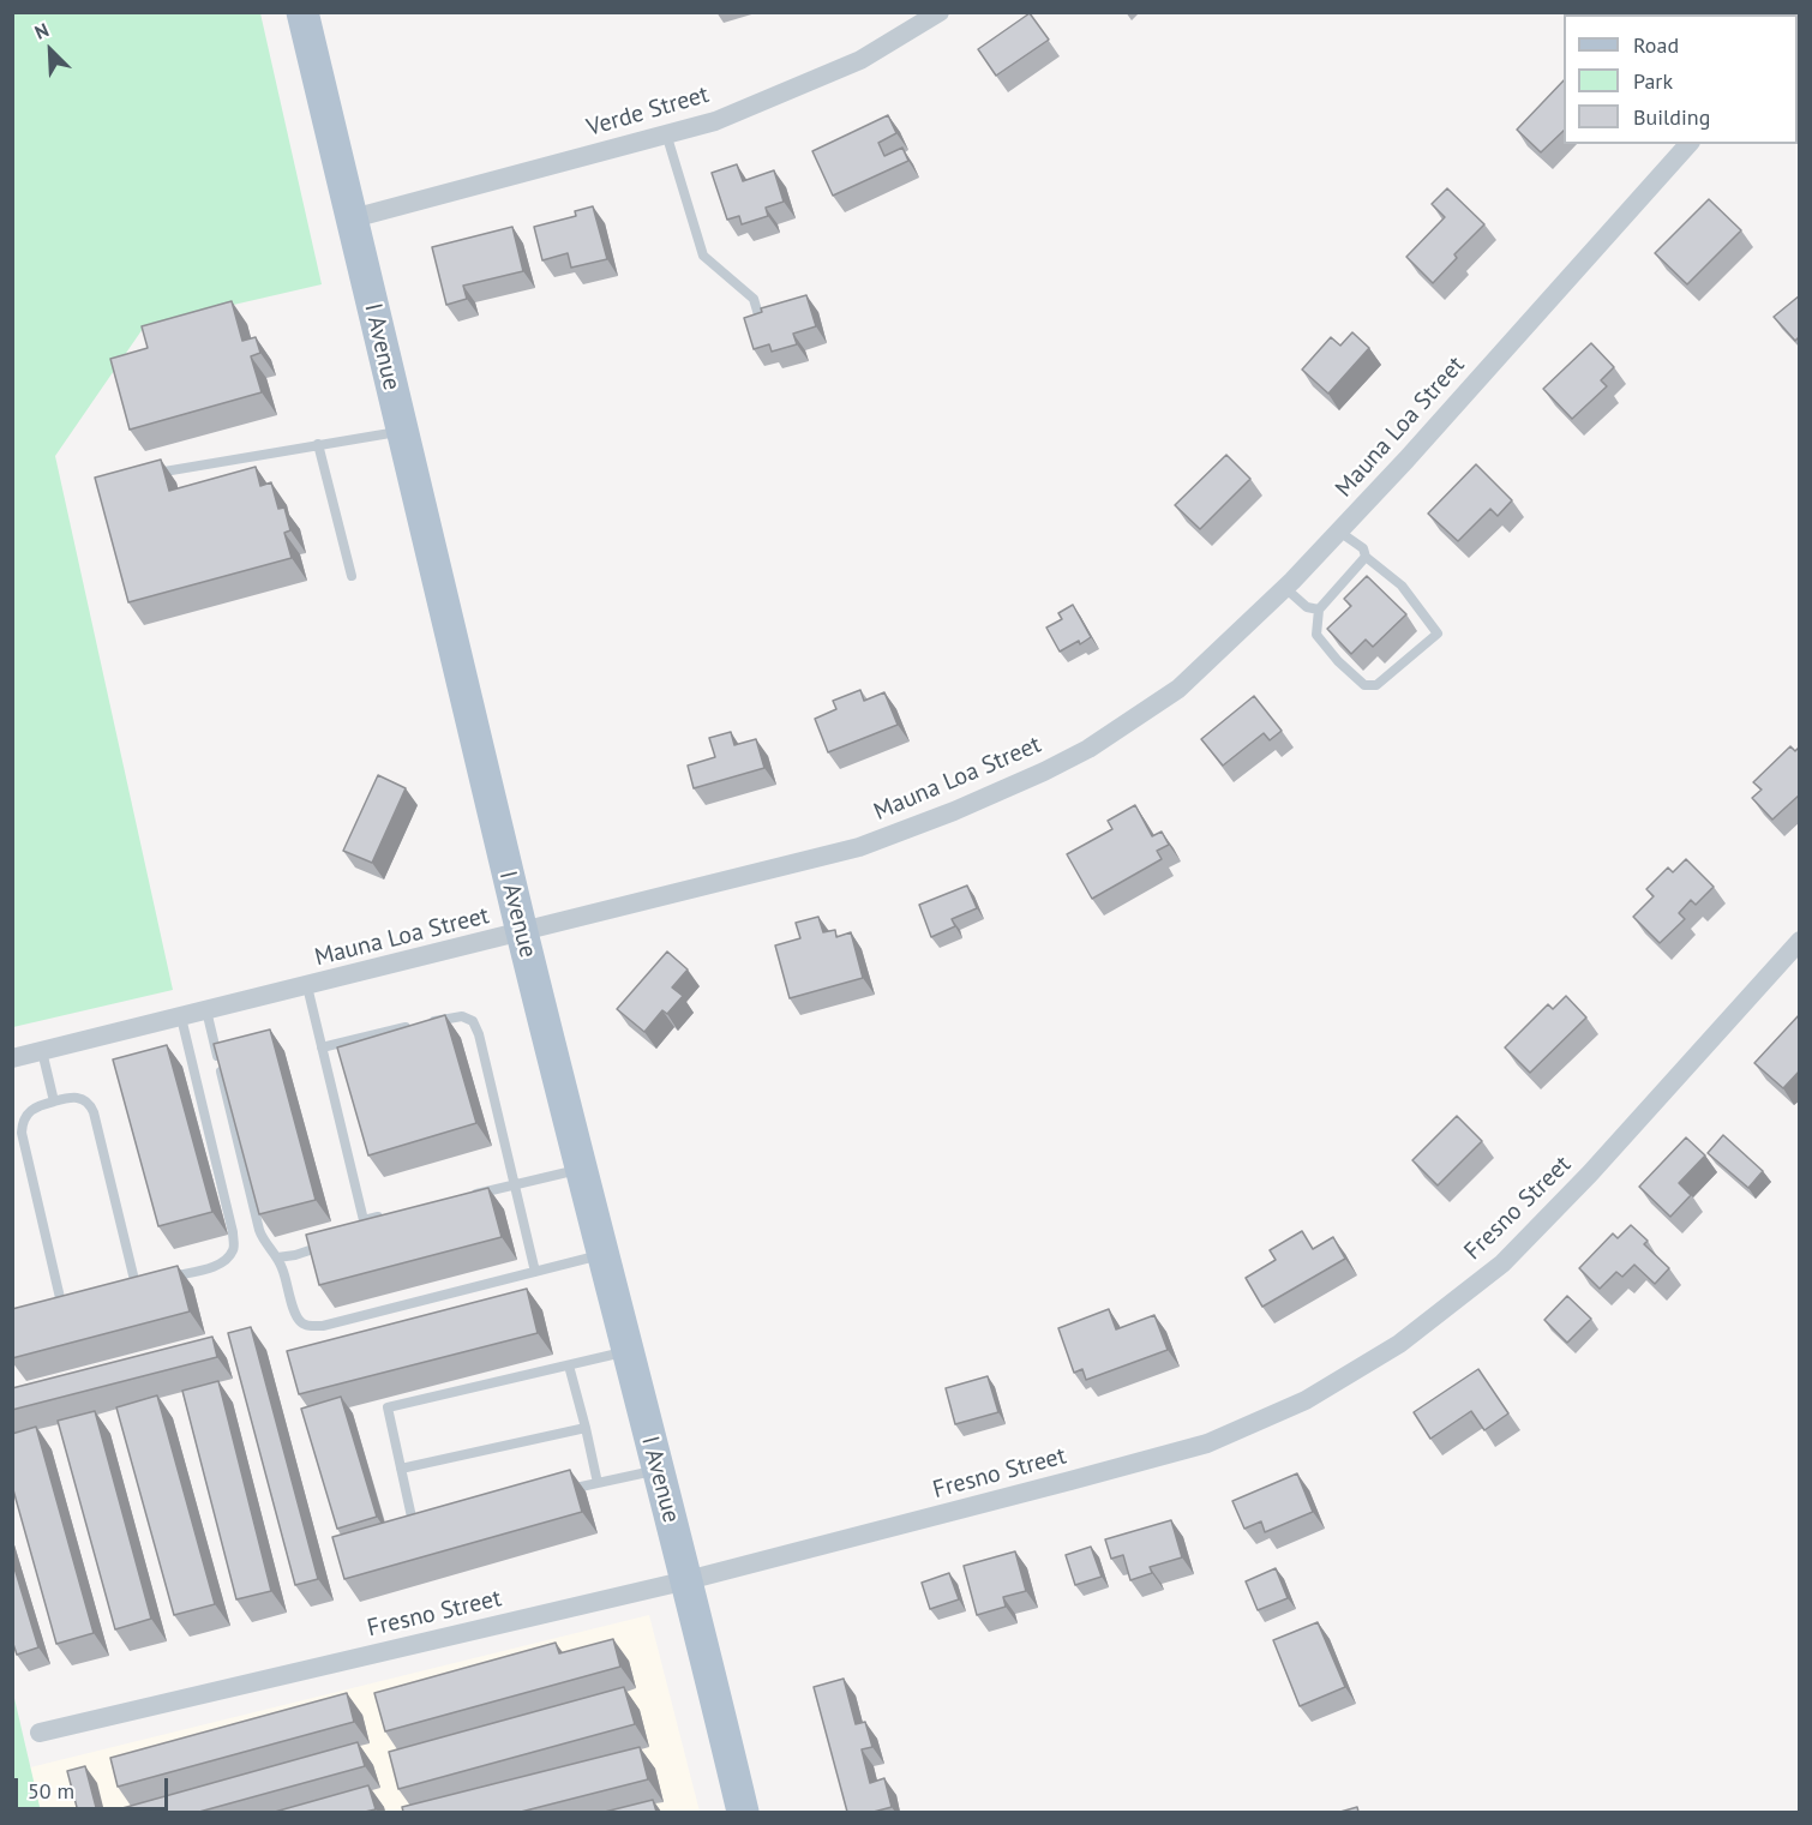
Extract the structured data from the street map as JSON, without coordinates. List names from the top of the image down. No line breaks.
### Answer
{"streets":{"main road":["I Avenue"],"street":["Verde Street","Mauna Loa Street","Fresno Street"]},"crossings":[["Verde Street","I Avenue"],["I Avenue","Mauna Loa Street"],["I Avenue","Fresno Street"]],"legend":["Road","Park","Building"],"scale_bar":"50 m","north":"top left"}
